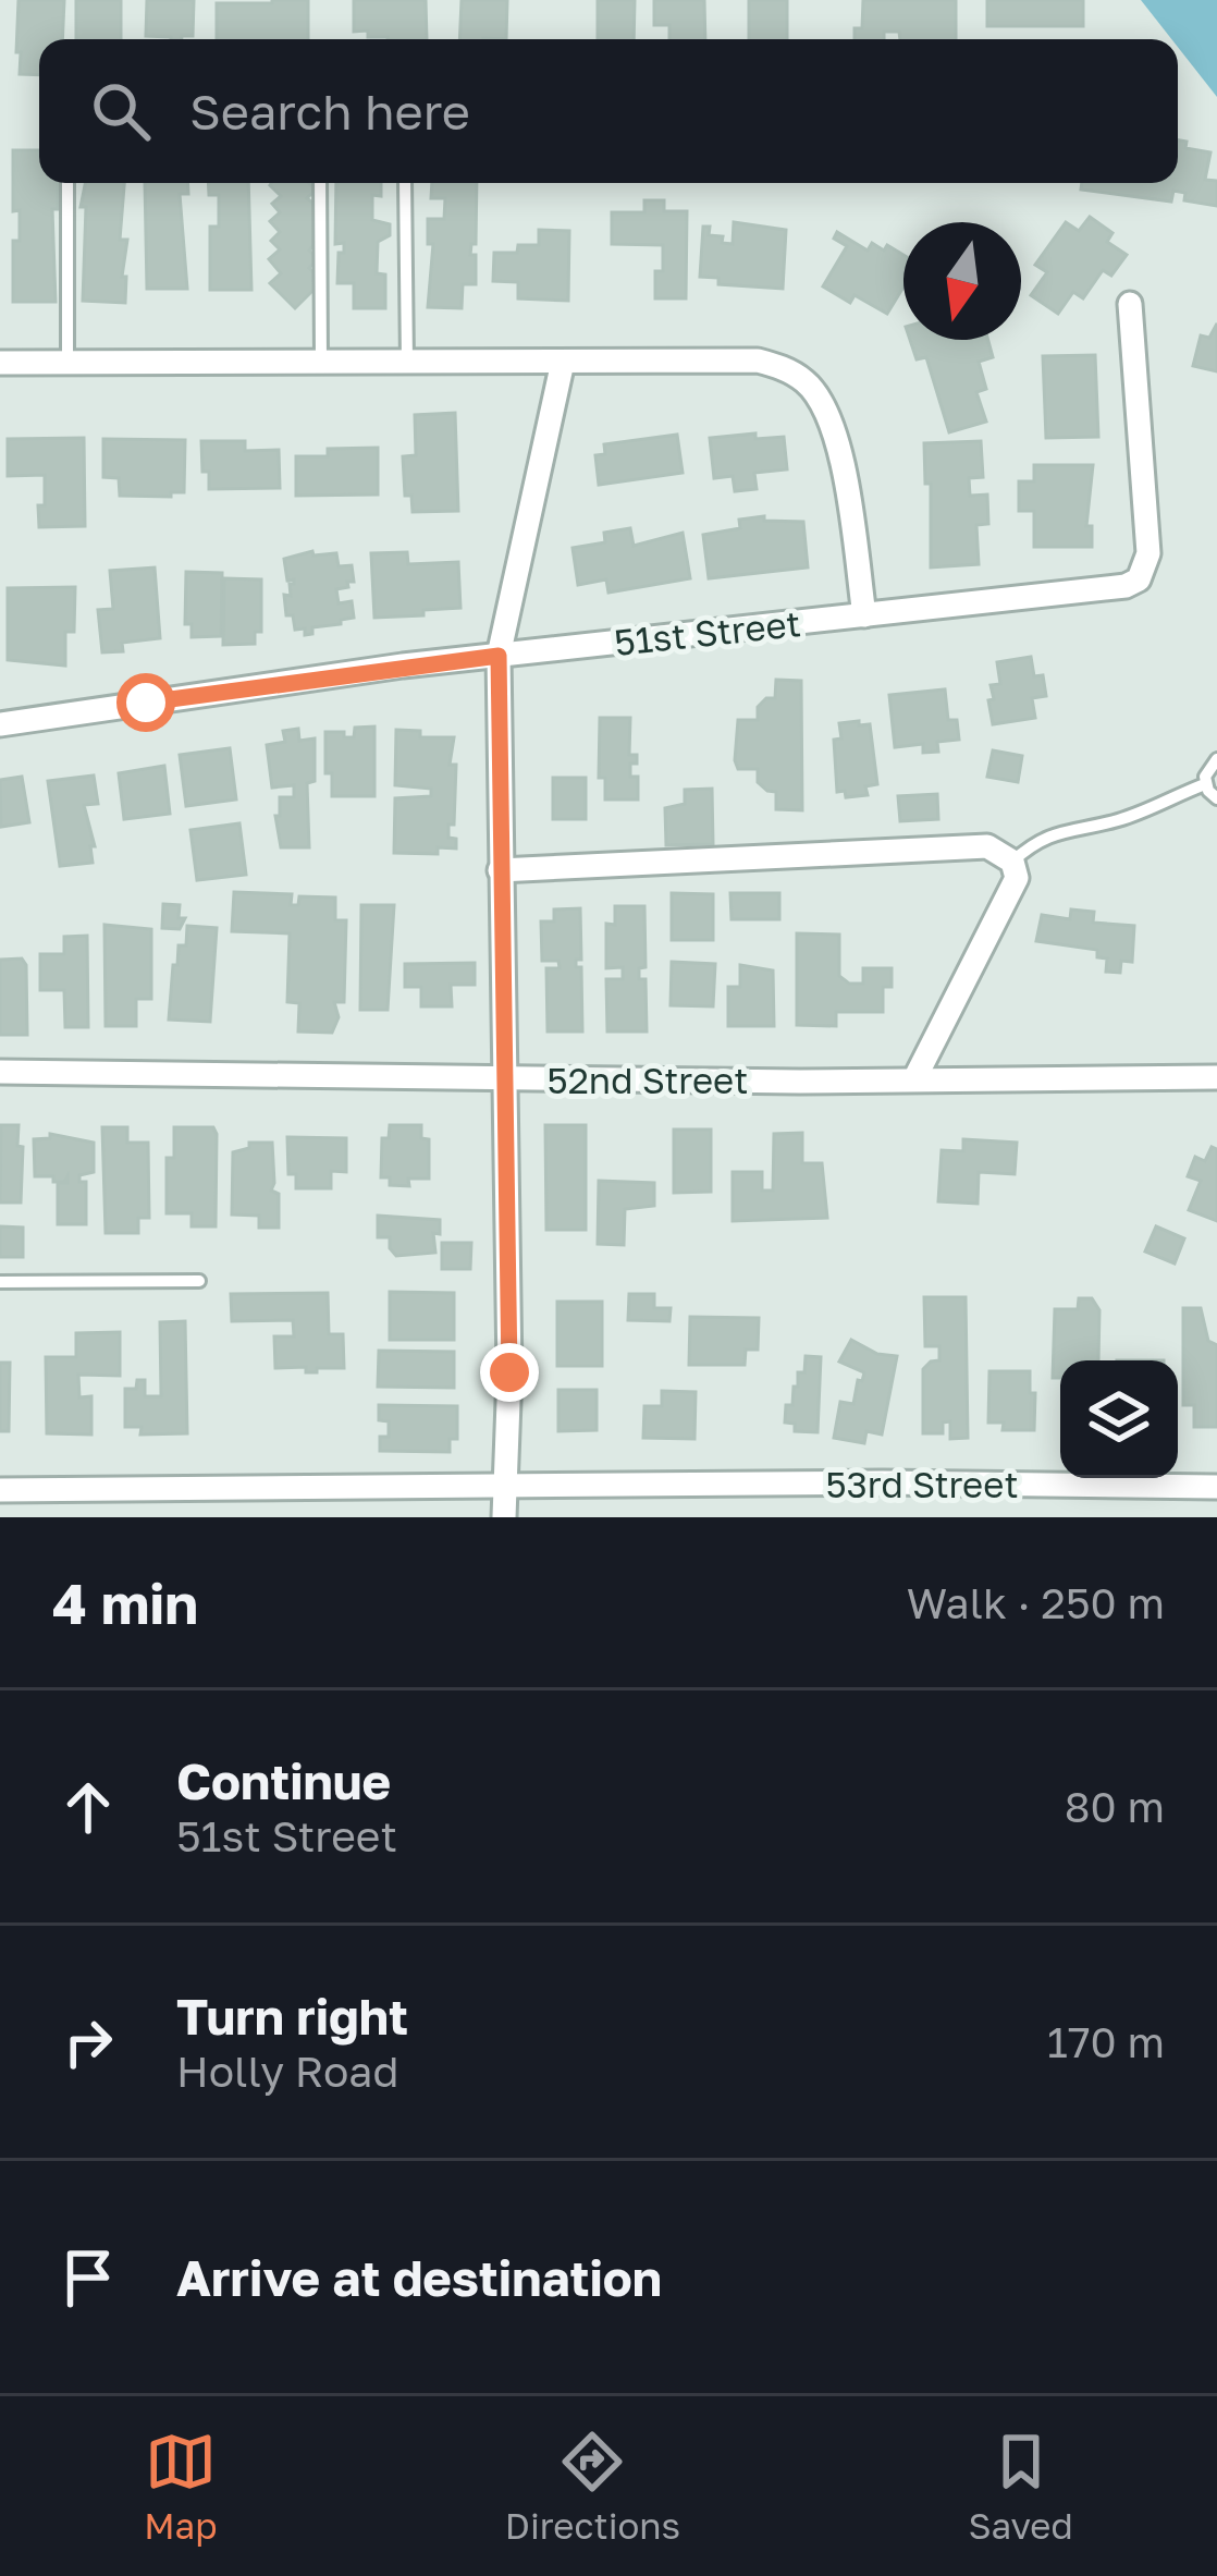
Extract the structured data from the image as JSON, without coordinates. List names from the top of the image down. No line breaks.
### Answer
{"streets":{"street":["51st Street","52nd Street","53rd Street"]},"north":"bottom","page":{"search":"Search here","heading":["4 min","Walk · 250 m"],"list":[["Continue","51st Street","80 m"],["Turn right","Holly Road","170 m"],"Arrive at destination"],"nav":["Map","Directions","Saved"]}}
